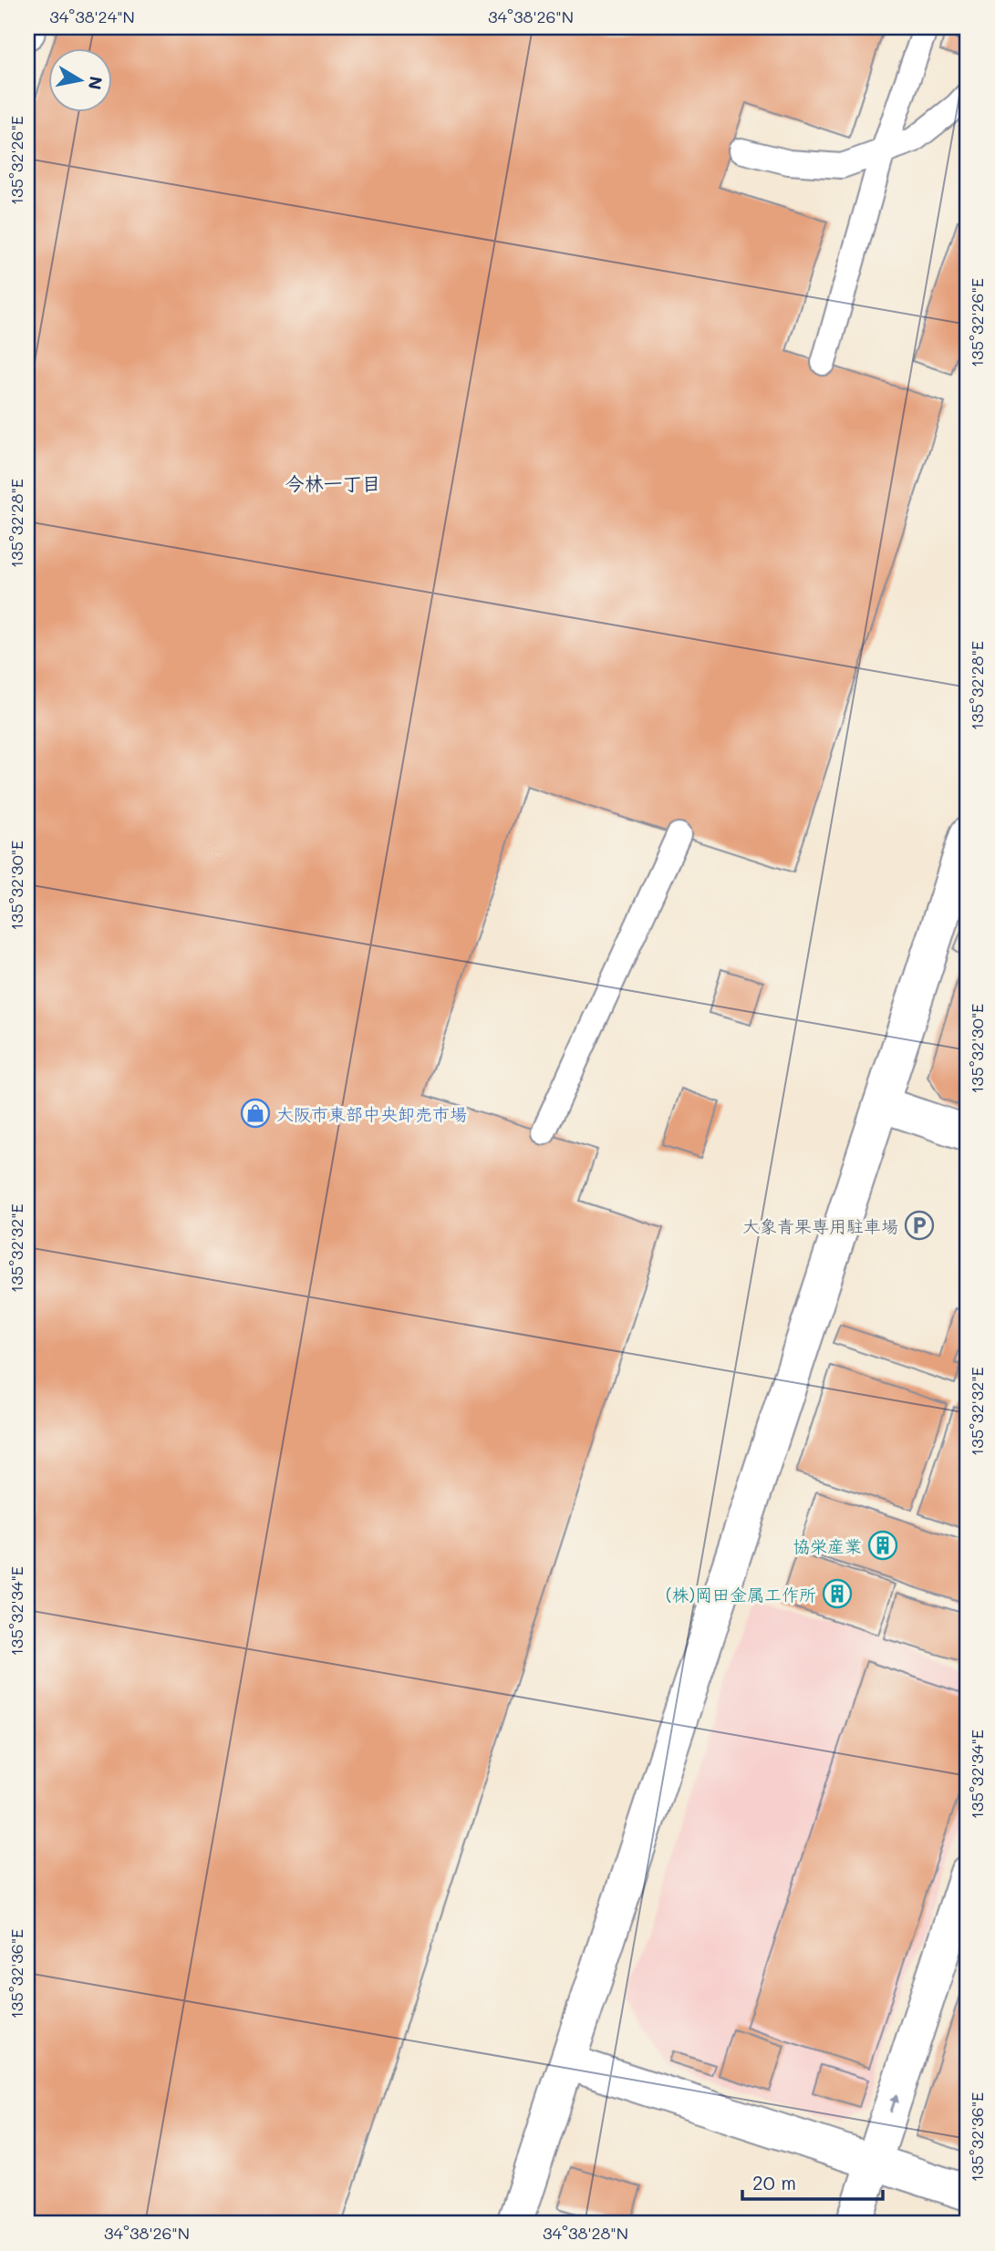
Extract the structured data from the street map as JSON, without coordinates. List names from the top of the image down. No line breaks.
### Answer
{"districts":["今林一丁目"],"places":{"shop":["大阪市東部中央卸売市場"],"parking":["大象青果専用駐車場"],"building":["協栄産業","(株)岡田金属工作所"]},"scale_bar":"20 m","north":"right","coordinates":["34°38'24\"N","34°38'26\"N","135°32'26\"E","135°32'28\"E","135°32'30\"E","135°32'32\"E","135°32'34\"E","135°32'36\"E","34°38'28\"N"]}
